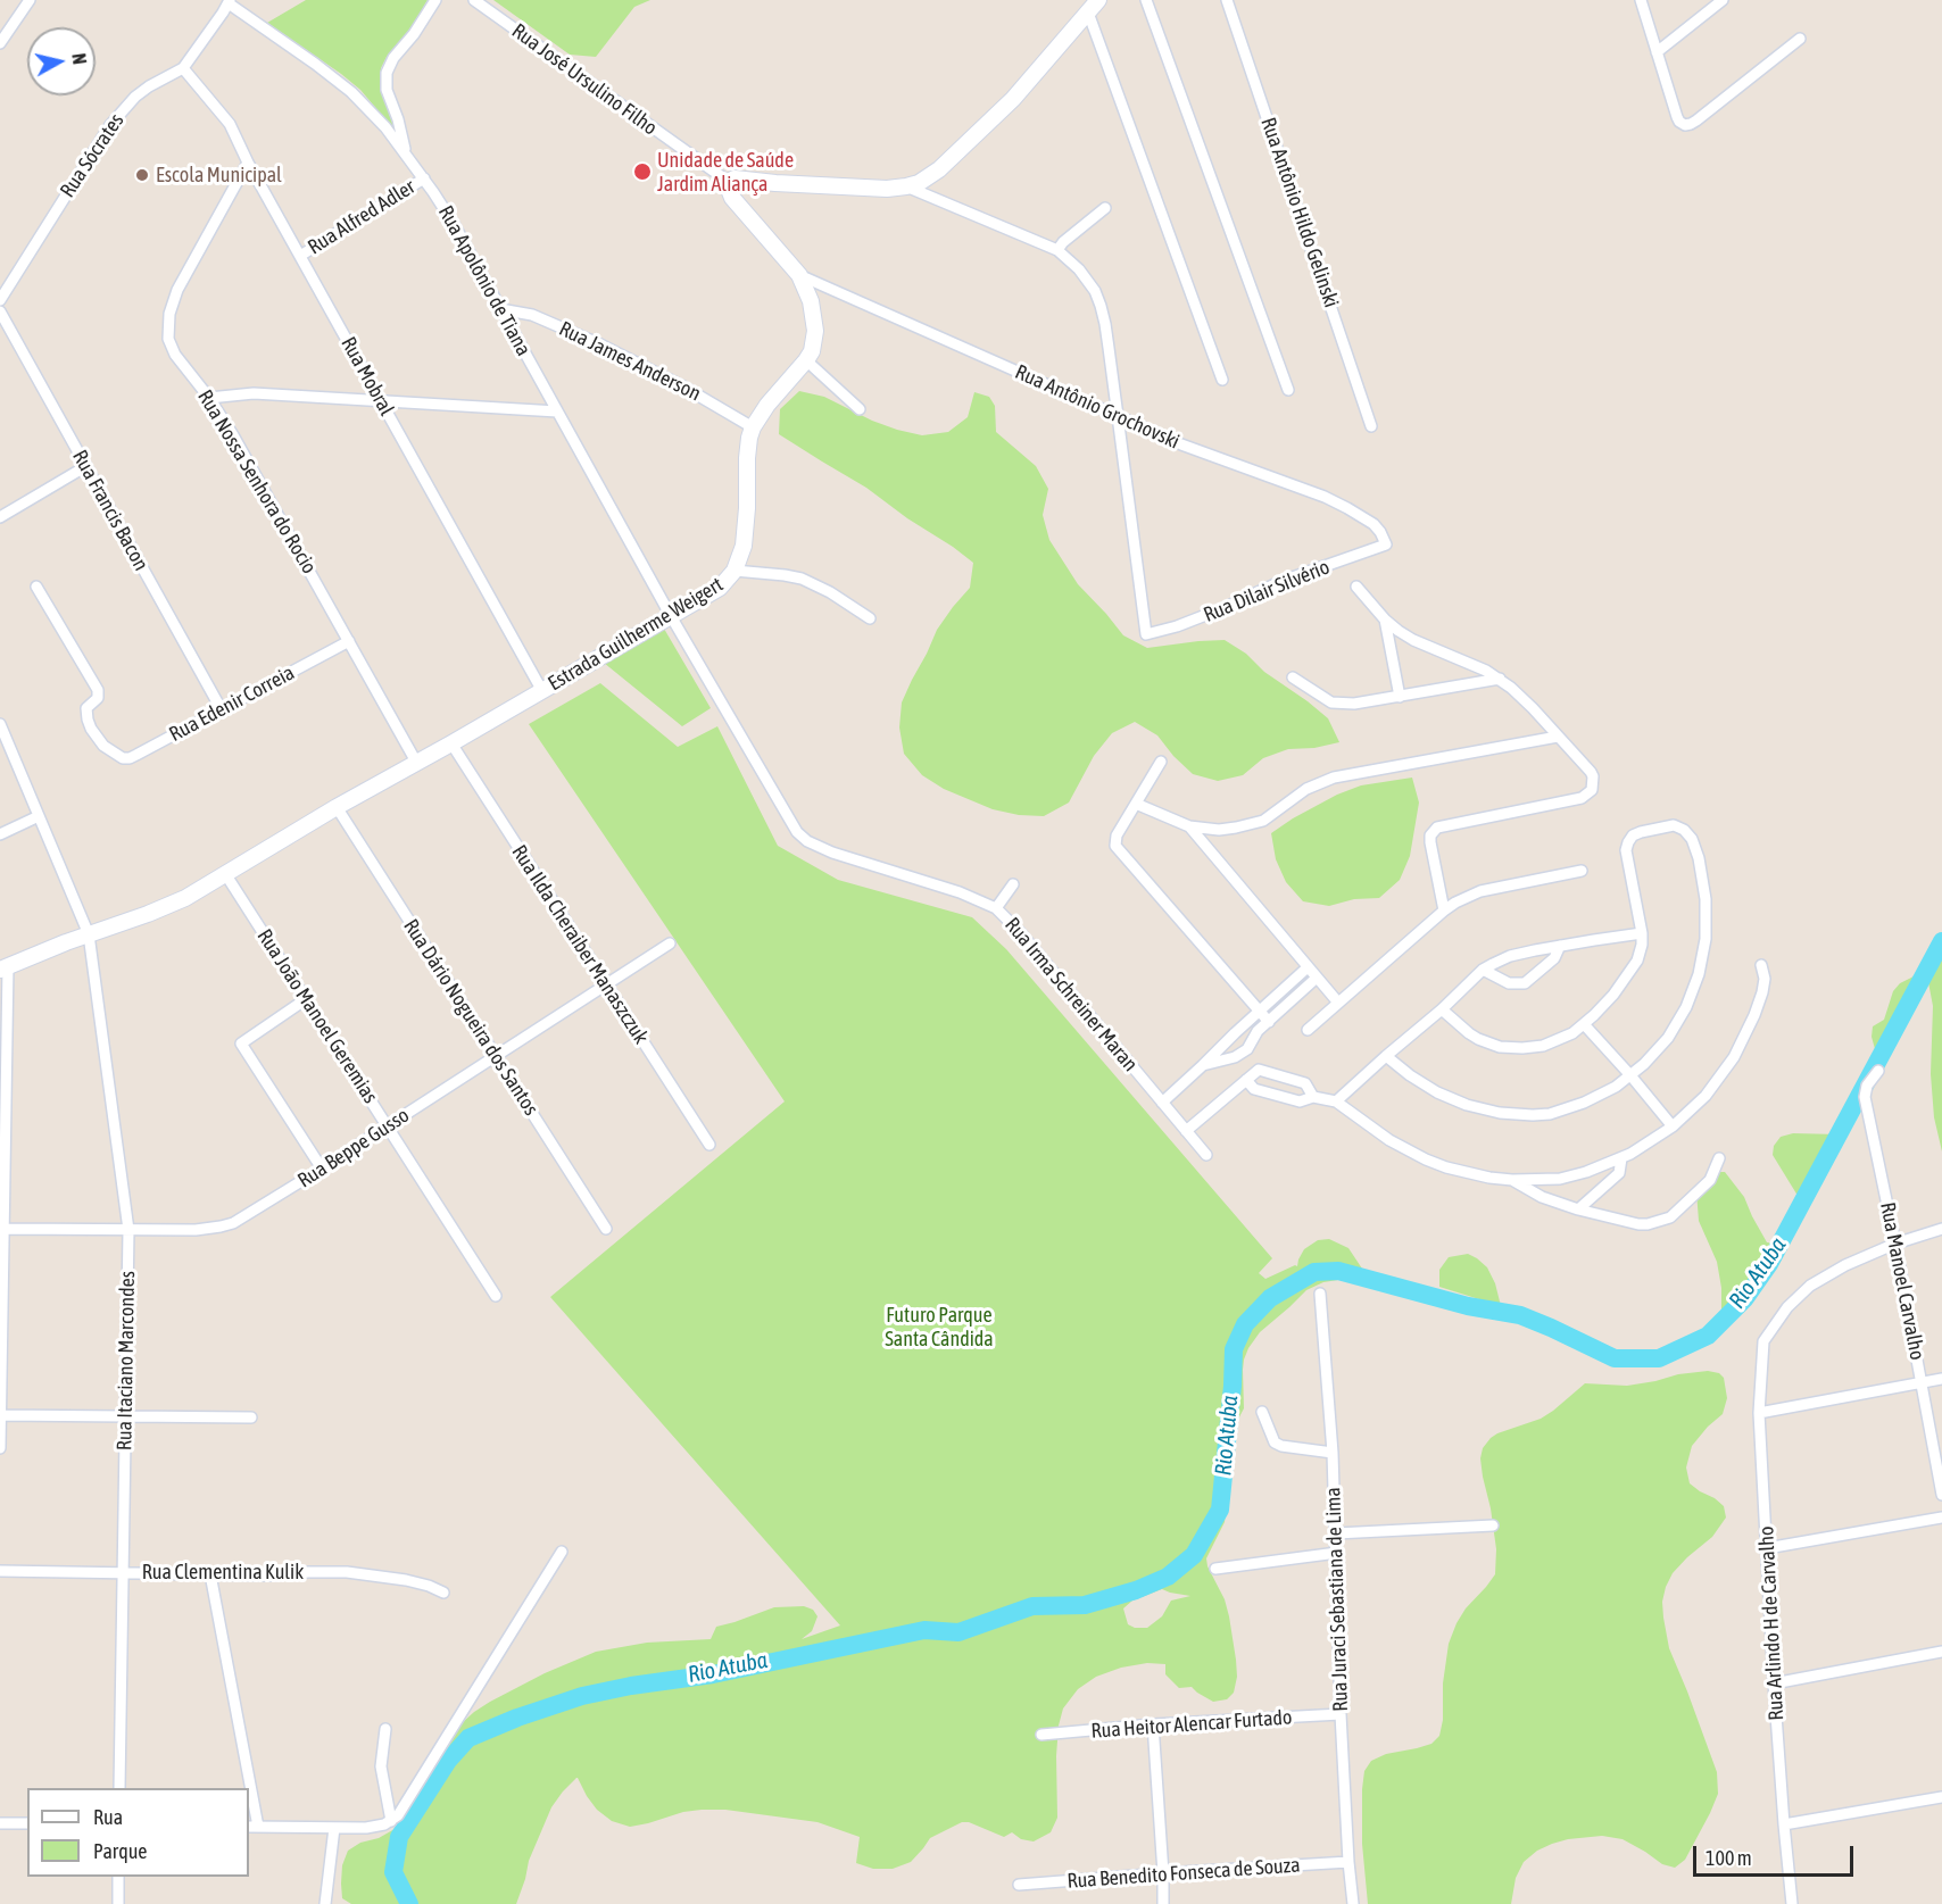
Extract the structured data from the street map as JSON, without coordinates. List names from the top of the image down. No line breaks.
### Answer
{"streets":{"street":["Rua José Ursulino Filho","Rua Sócrates","Rua Antônio Hildo Gelinski","Rua Alfred Adler","Rua Apolônio de Tiana","Rua James Anderson","Rua Mobral","Rua Antônio Grochovski","Rua Nossa Senhora do Rocio","Rua Francis Bacon","Rua Dilair Silvério","Estrada Guilherme Weigert","Rua Edenir Correia","Rua Ilda Cheraiber Manaszczuk","Rua Irma Schreiner Maran","Rua João Manoel Geremias","Rua Dário Nogueira dos Santos","Rua Beppe Gusso","Rua Manoel Carvalho","Rua Itaciano Marcondes","Rua Clementina Kulik","Rua Juraci Sebastiana de Lima","Rua Arlindo H de Carvalho","Rua Heitor Alencar Furtado","Rua Benedito Fonseca de Souza"]},"crossings":[["Rua José Ursulino Filho","Estrada Guilherme Weigert"],["Rua Sócrates","Rua Apolônio de Tiana"],["Rua Sócrates","Rua Mobral"],["Rua Alfred Adler","Rua Apolônio de Tiana"],["Rua Alfred Adler","Rua Mobral"],["Rua Apolônio de Tiana","Rua James Anderson"],["Rua Apolônio de Tiana","Estrada Guilherme Weigert"],["Rua Apolônio de Tiana","Rua Irma Schreiner Maran"],["Rua James Anderson","Estrada Guilherme Weigert"],["Rua Mobral","Rua Nossa Senhora do Rocio"],["Rua Mobral","Estrada Guilherme Weigert"],["Rua Antônio Grochovski","Rua Dilair Silvério"],["Rua Antônio Grochovski","Estrada Guilherme Weigert"],["Rua Nossa Senhora do Rocio","Estrada Guilherme Weigert"],["Rua Nossa Senhora do Rocio","Rua Edenir Correia"],["Rua Francis Bacon","Rua Edenir Correia"],["Estrada Guilherme Weigert","Rua Ilda Cheraiber Manaszczuk"],["Estrada Guilherme Weigert","Rua Irma Schreiner Maran"],["Estrada Guilherme Weigert","Rua João Manoel Geremias"],["Estrada Guilherme Weigert","Rua Dário Nogueira dos Santos"],["Estrada Guilherme Weigert","Rua Itaciano Marcondes"],["Rua Ilda Cheraiber Manaszczuk","Rua Beppe Gusso"],["Rua João Manoel Geremias","Rua Beppe Gusso"],["Rua Dário Nogueira dos Santos","Rua Beppe Gusso"],["Rua Beppe Gusso","Rua Itaciano Marcondes"],["Rua Manoel Carvalho","Rua Arlindo H de Carvalho"],["Rua Itaciano Marcondes","Rua Clementina Kulik"],["Rua Juraci Sebastiana de Lima","Rua Heitor Alencar Furtado"],["Rua Juraci Sebastiana de Lima","Rua Benedito Fonseca de Souza"]],"water":["Rio Atuba"],"parks":["Futuro Parque Santa Cândida"],"places":["Unidade de Saúde Jardim Aliança","Escola Municipal"],"legend":["Rua","Parque"],"scale_bar":"100 m","north":"right"}
